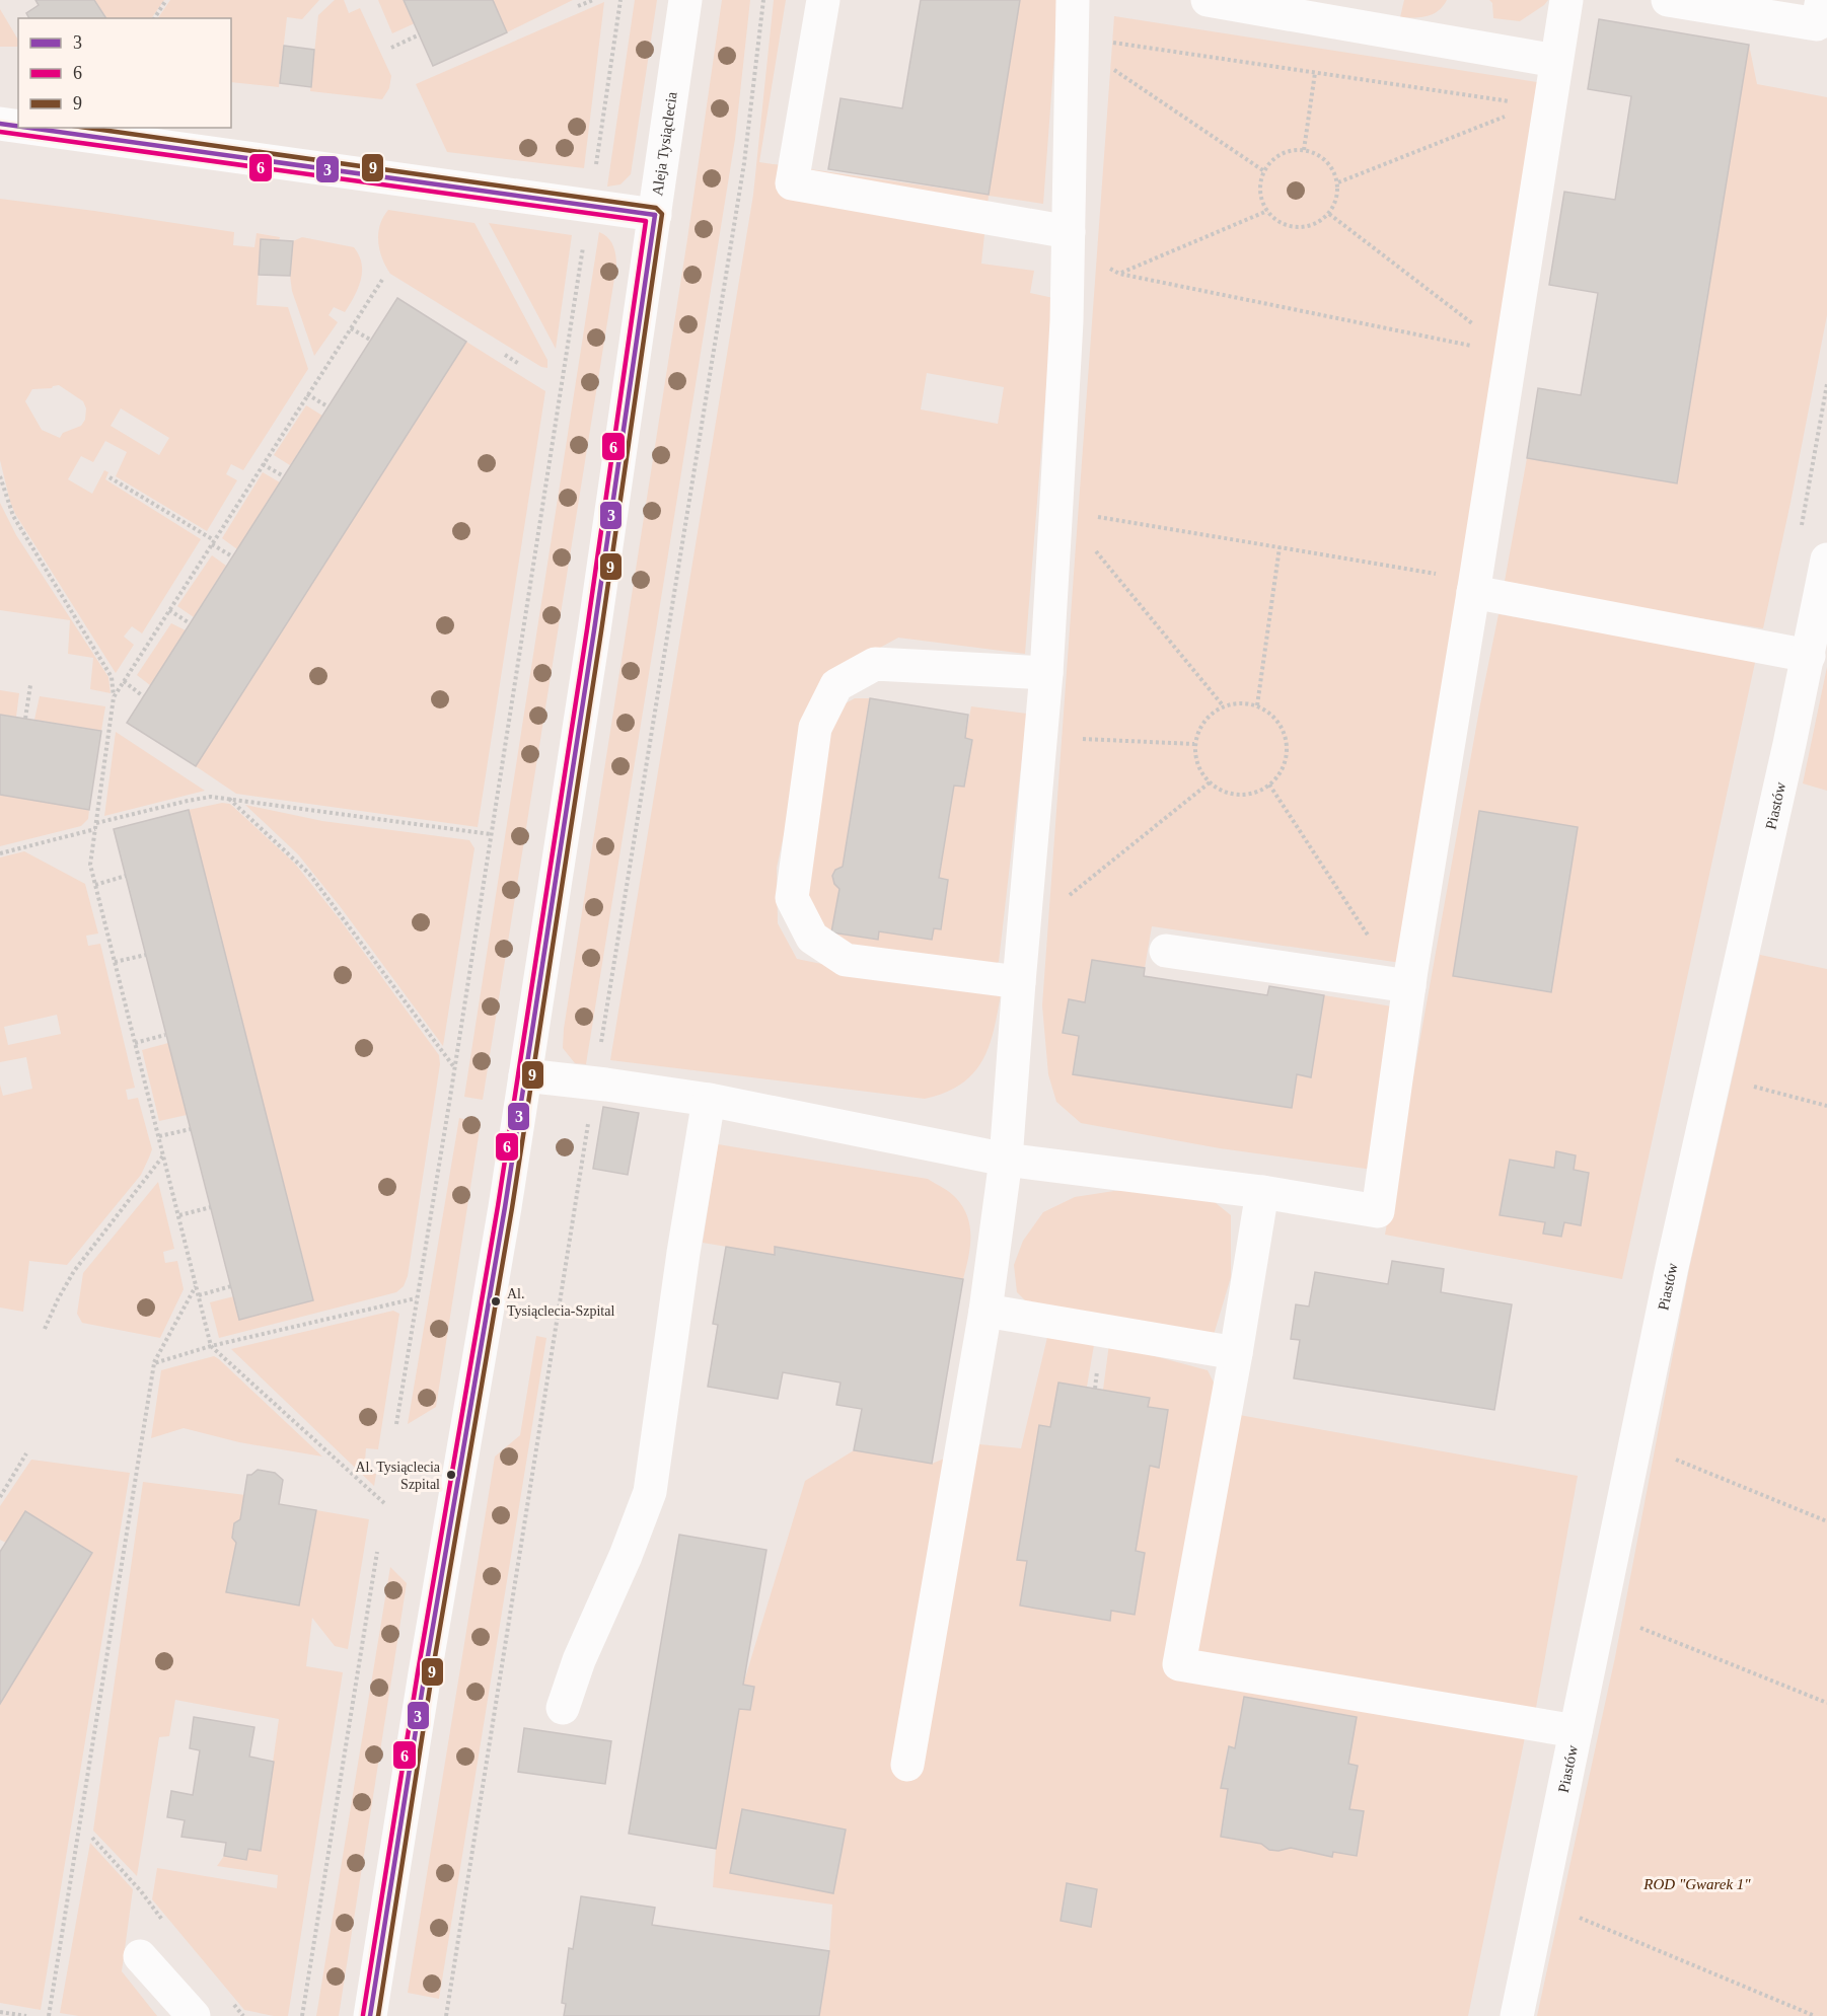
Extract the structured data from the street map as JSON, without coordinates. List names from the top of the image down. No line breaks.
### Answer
{"streets":{"street":["Aleja Tysiąclecia","Piastów"]},"parks":["ROD \"Gwarek 1\""],"places":["Al. Tysiąclecia-Szpital","Al. Tysiąclecia Szpital"],"lines":["transit line 3","transit line 9","transit line 6"],"legend":["3","6","9"]}
